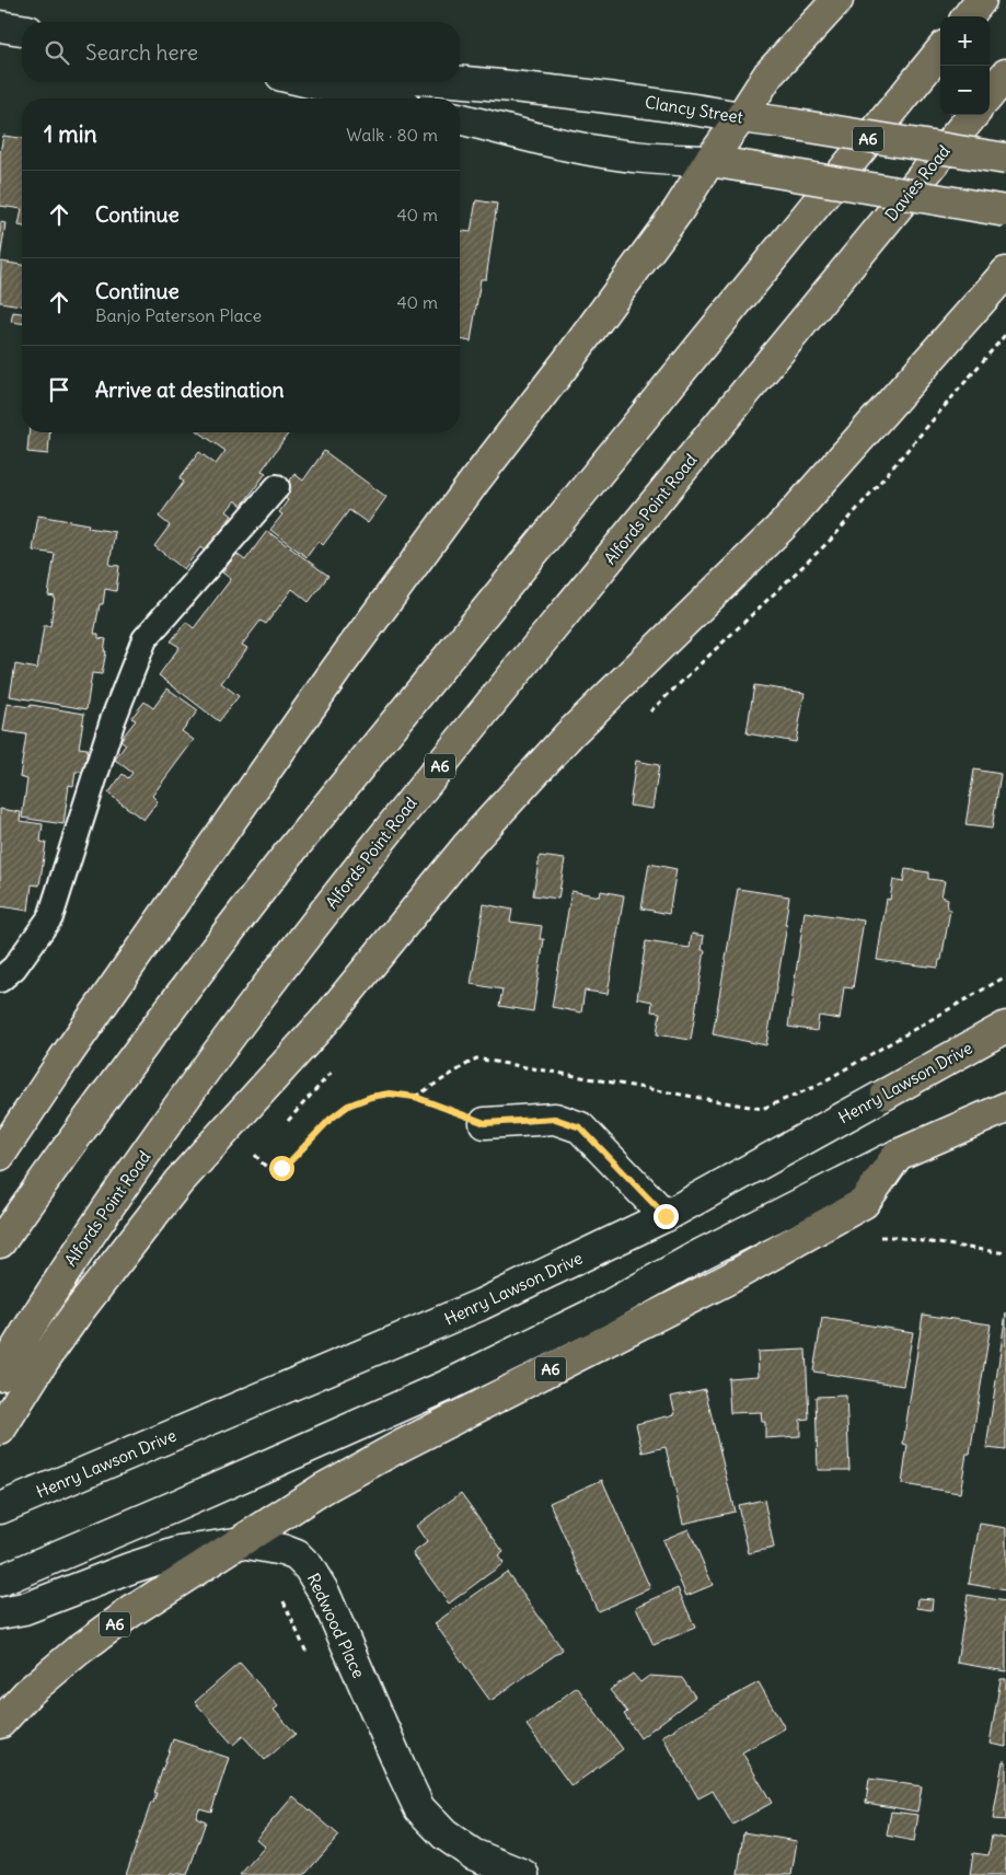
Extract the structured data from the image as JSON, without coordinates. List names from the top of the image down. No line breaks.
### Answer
{"streets":{"main road":["Clancy Street","A6","Davies Road","Alfords Point Road","Henry Lawson Drive","Redwood Place"]},"crossings":[["A6","Redwood Place"],["Davies Road","Alfords Point Road"]],"page":{"map_buttons":["+","−"],"search":"Search here","heading":["1 min","Walk · 80 m"],"list":[["Continue","40 m"],["Continue","Banjo Paterson Place","40 m"],"Arrive at destination"]}}
